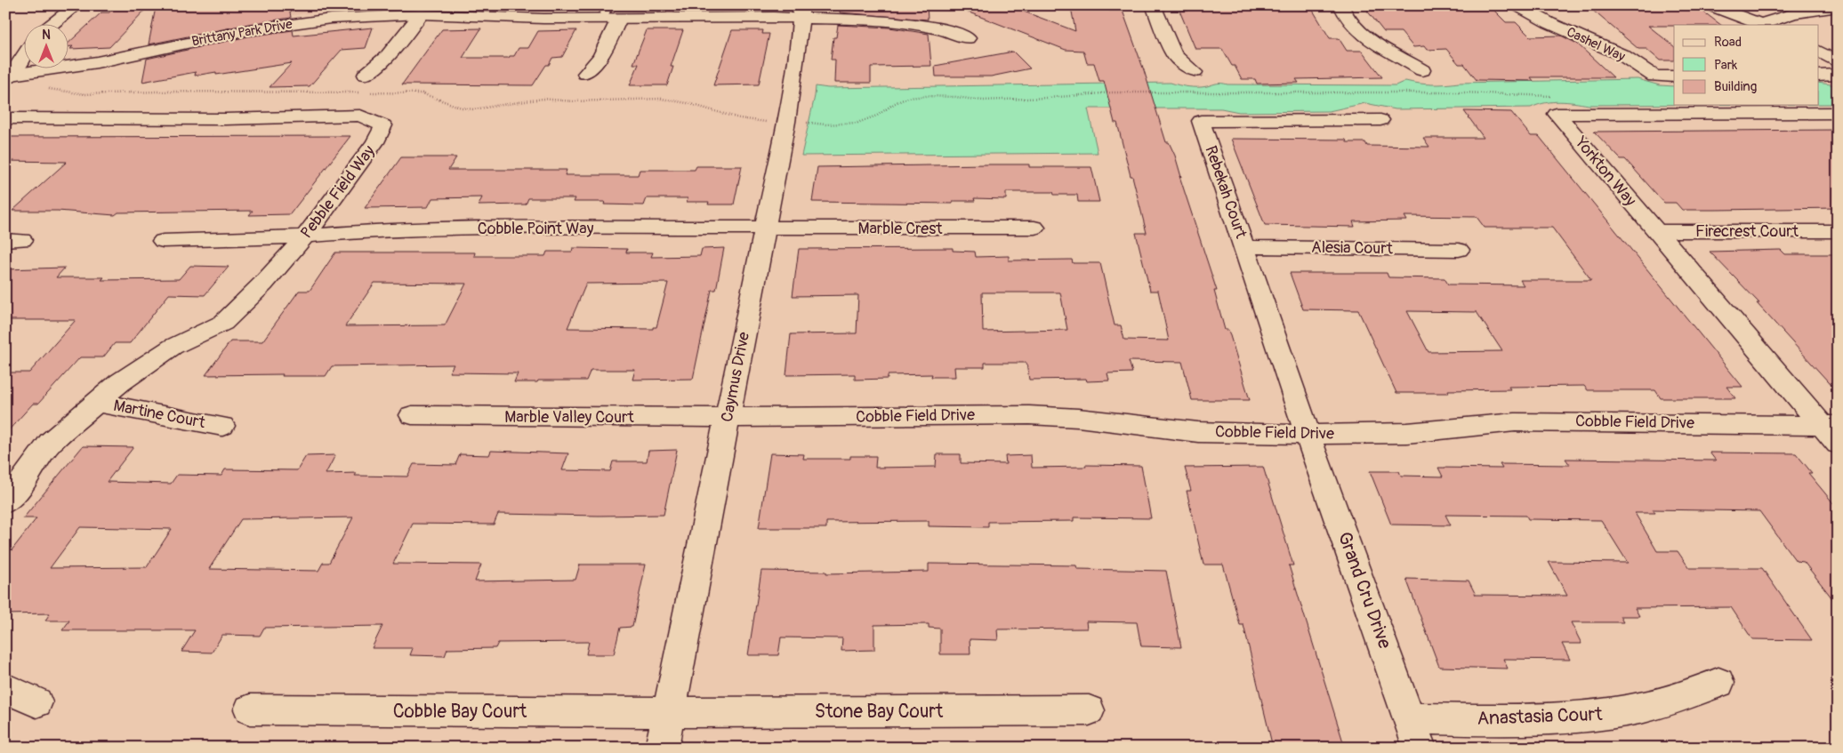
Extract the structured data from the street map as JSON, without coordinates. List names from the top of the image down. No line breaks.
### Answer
{"streets":{"street":["Brittany Park Drive","Cashel Way","Yorkton Way","Pebble Field Way","Rebekah Court","Cobble Point Way","Marble Crest","Firecrest Court","Alesia Court","Caymus Drive","Martine Court","Cobble Field Drive","Marble Valley Court","Grand Cru Drive","Cobble Bay Court","Stone Bay Court","Anastasia Court"]},"crossings":[["Brittany Park Drive","Caymus Drive"],["Yorkton Way","Firecrest Court"],["Yorkton Way","Cobble Field Drive"],["Pebble Field Way","Cobble Point Way"],["Pebble Field Way","Martine Court"],["Rebekah Court","Alesia Court"],["Rebekah Court","Cobble Field Drive"],["Rebekah Court","Grand Cru Drive"],["Cobble Point Way","Marble Crest"],["Cobble Point Way","Caymus Drive"],["Marble Crest","Caymus Drive"],["Caymus Drive","Cobble Field Drive"],["Caymus Drive","Marble Valley Court"],["Caymus Drive","Cobble Bay Court"],["Caymus Drive","Stone Bay Court"],["Cobble Field Drive","Marble Valley Court"],["Cobble Field Drive","Grand Cru Drive"],["Grand Cru Drive","Anastasia Court"],["Cobble Bay Court","Stone Bay Court"]],"legend":["Road","Park","Building"],"north":"top"}
